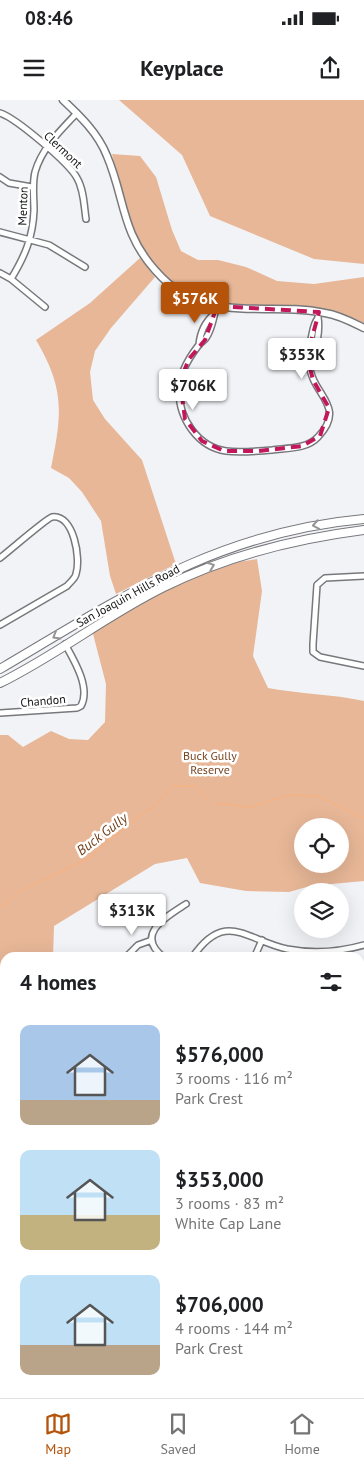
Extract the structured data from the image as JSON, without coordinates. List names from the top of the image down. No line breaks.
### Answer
{"streets":{"main road":["San Joaquin Hills Road"],"street":["Clermont","Menton","Chandon"]},"crossings":[["Clermont","Menton"],["San Joaquin Hills Road","Chandon"]],"water":["Buck Gully"],"parks":["Buck Gully Reserve"],"page":{"status":"08:46","header":"Keyplace","price":["$576K","$353K","$706K","$313K"],"heading":"4 homes","list":[{"name":"$576,000","note":"3 rooms · 116 m² · Park Crest"},{"name":"$353,000","note":"3 rooms · 83 m² · White Cap Lane"},{"name":"$706,000","note":"4 rooms · 144 m² · Park Crest"}],"tabs":["Map","Saved","Home"]}}
